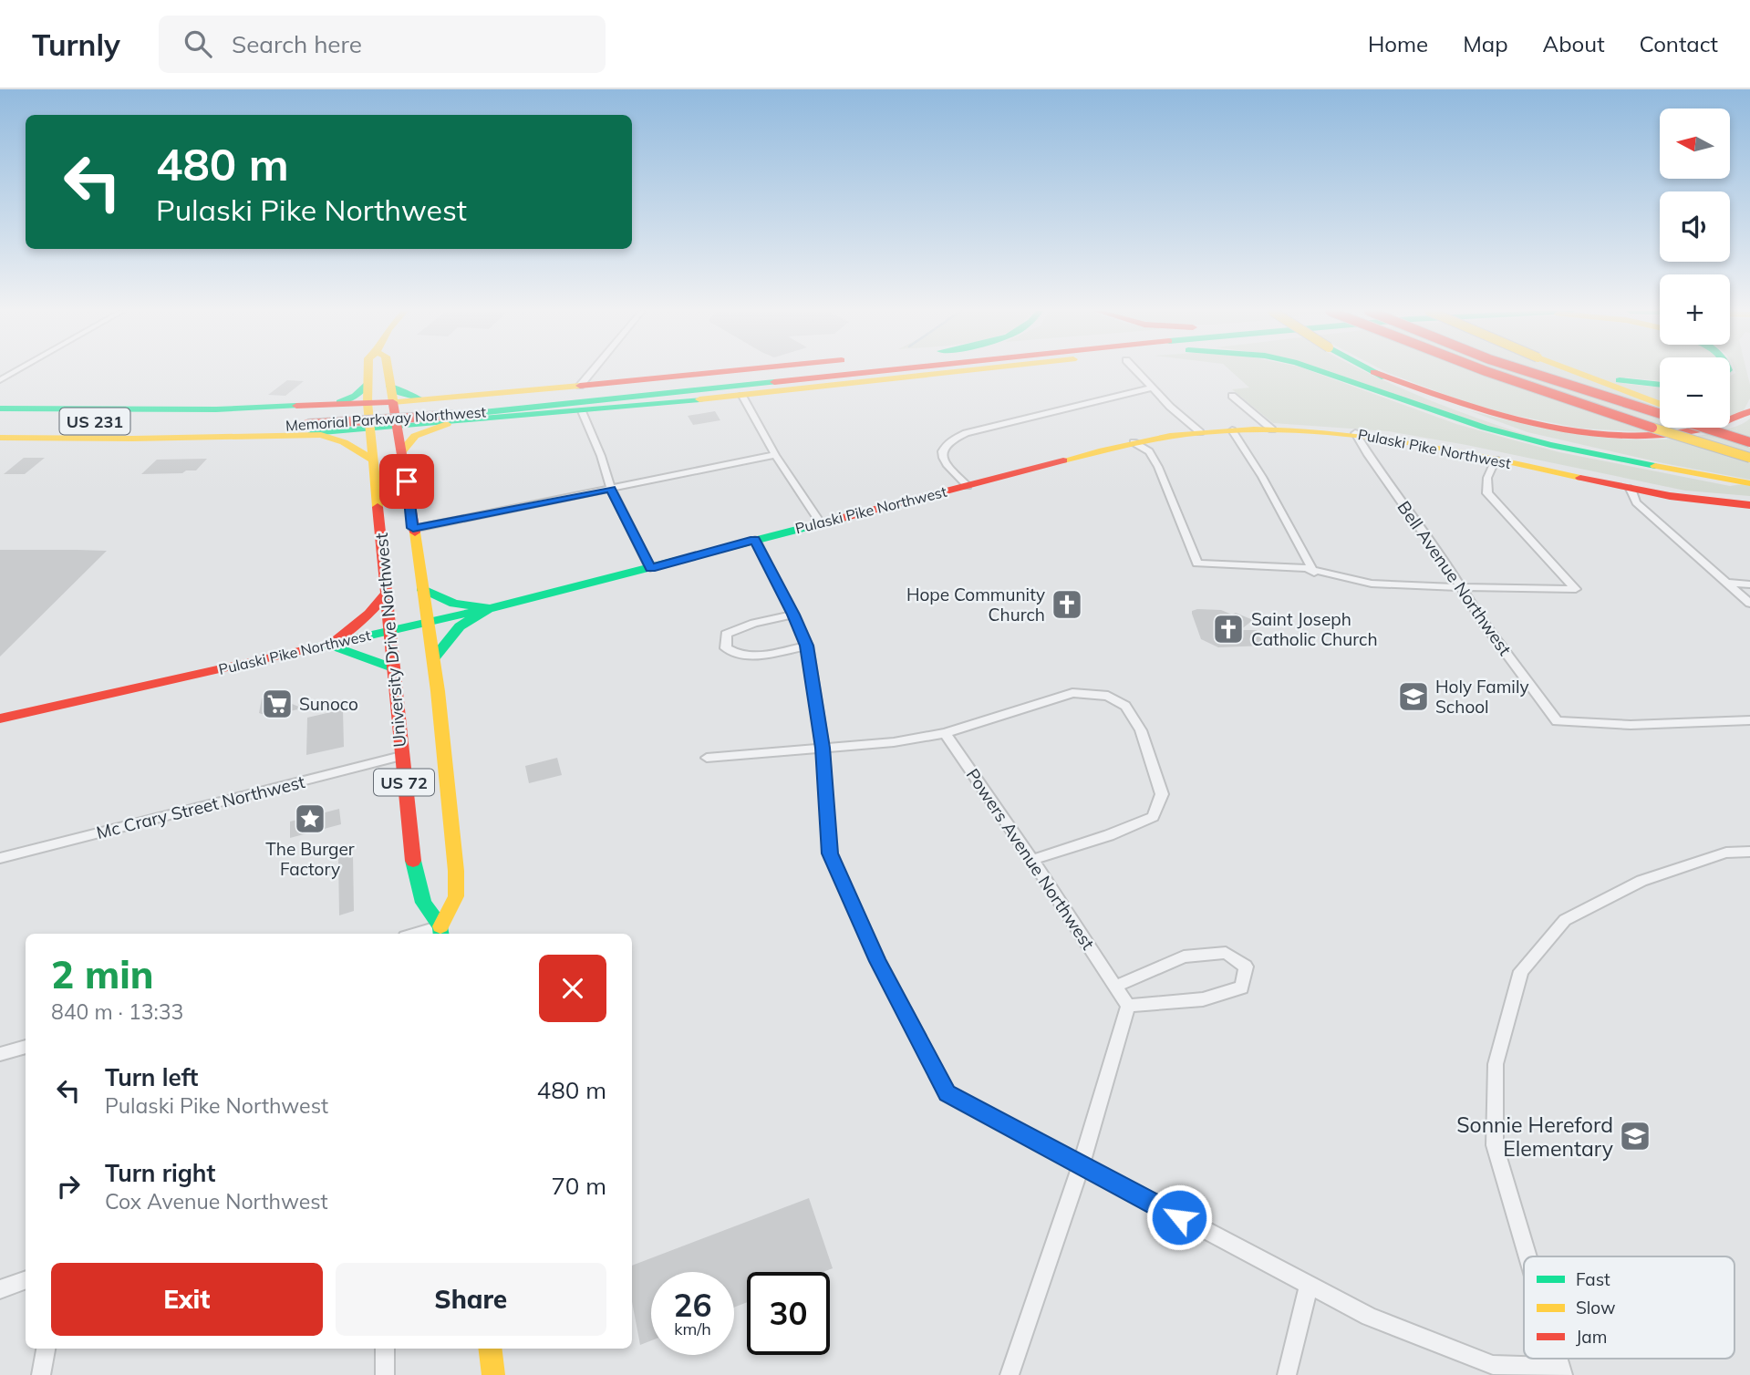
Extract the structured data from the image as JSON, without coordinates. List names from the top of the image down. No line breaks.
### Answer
{"streets":{"main road":["Memorial Parkway Northwest","US 231","Pulaski Pike Northwest","University Drive Northwest","US 72"],"street":["Bell Avenue Northwest","Mc Crary Street Northwest","Powers Avenue Northwest"]},"crossings":[["Memorial Parkway Northwest","University Drive Northwest"],["Pulaski Pike Northwest","Bell Avenue Northwest"],["Pulaski Pike Northwest","University Drive Northwest"],["University Drive Northwest","Mc Crary Street Northwest"]],"places":{"church":["Hope Community Church","Saint Joseph Catholic Church"],"school or university":["Holy Family School","Sonnie Hereford Elementary"],"supermarket":["Sunoco"],"place":["The Burger Factory"]},"legend":["Fast","Slow","Jam"],"north":"left","page":{"header":"Turnly","search":"Search here","nav":["Home","Map","About","Contact"],"map_buttons":["+","−"],"turn":["480 m","Pulaski Pike Northwest"],"heading":["2 min","840 m · 13:33"],"list":[{"name":"Turn left","note":"Pulaski Pike Northwest","value":"480 m"},{"name":"Turn right","note":"Cox Avenue Northwest","value":"70 m"}],"buttons":["Exit","Share"],"speed":"26 km/h","limit":"30"}}
